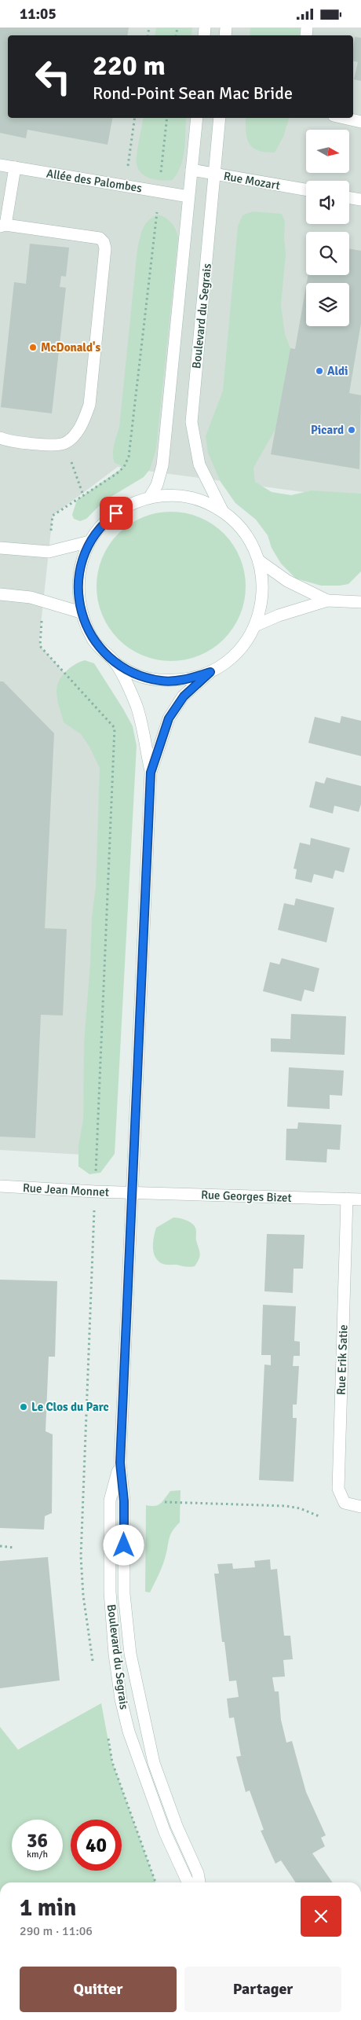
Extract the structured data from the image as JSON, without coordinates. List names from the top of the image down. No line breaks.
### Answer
{"streets":{"street":["Allée des Palombes","Rue Mozart","Boulevard du Segrais","Rue Jean Monnet","Rue Georges Bizet","Rue Erik Satie"]},"crossings":[["Allée des Palombes","Boulevard du Segrais"],["Rue Mozart","Boulevard du Segrais"],["Boulevard du Segrais","Rue Jean Monnet"],["Boulevard du Segrais","Rue Georges Bizet"],["Rue Jean Monnet","Rue Georges Bizet"],["Rue Georges Bizet","Rue Erik Satie"]],"places":["McDonald's","Aldi","Picard","Le Clos du Parc"],"north":"right","page":{"status":"11:05","turn":["220 m","Rond-Point Sean Mac Bride"],"speed":"36 km/h","limit":"40","heading":["1 min","290 m · 11:06"],"buttons":["Quitter","Partager"]}}
